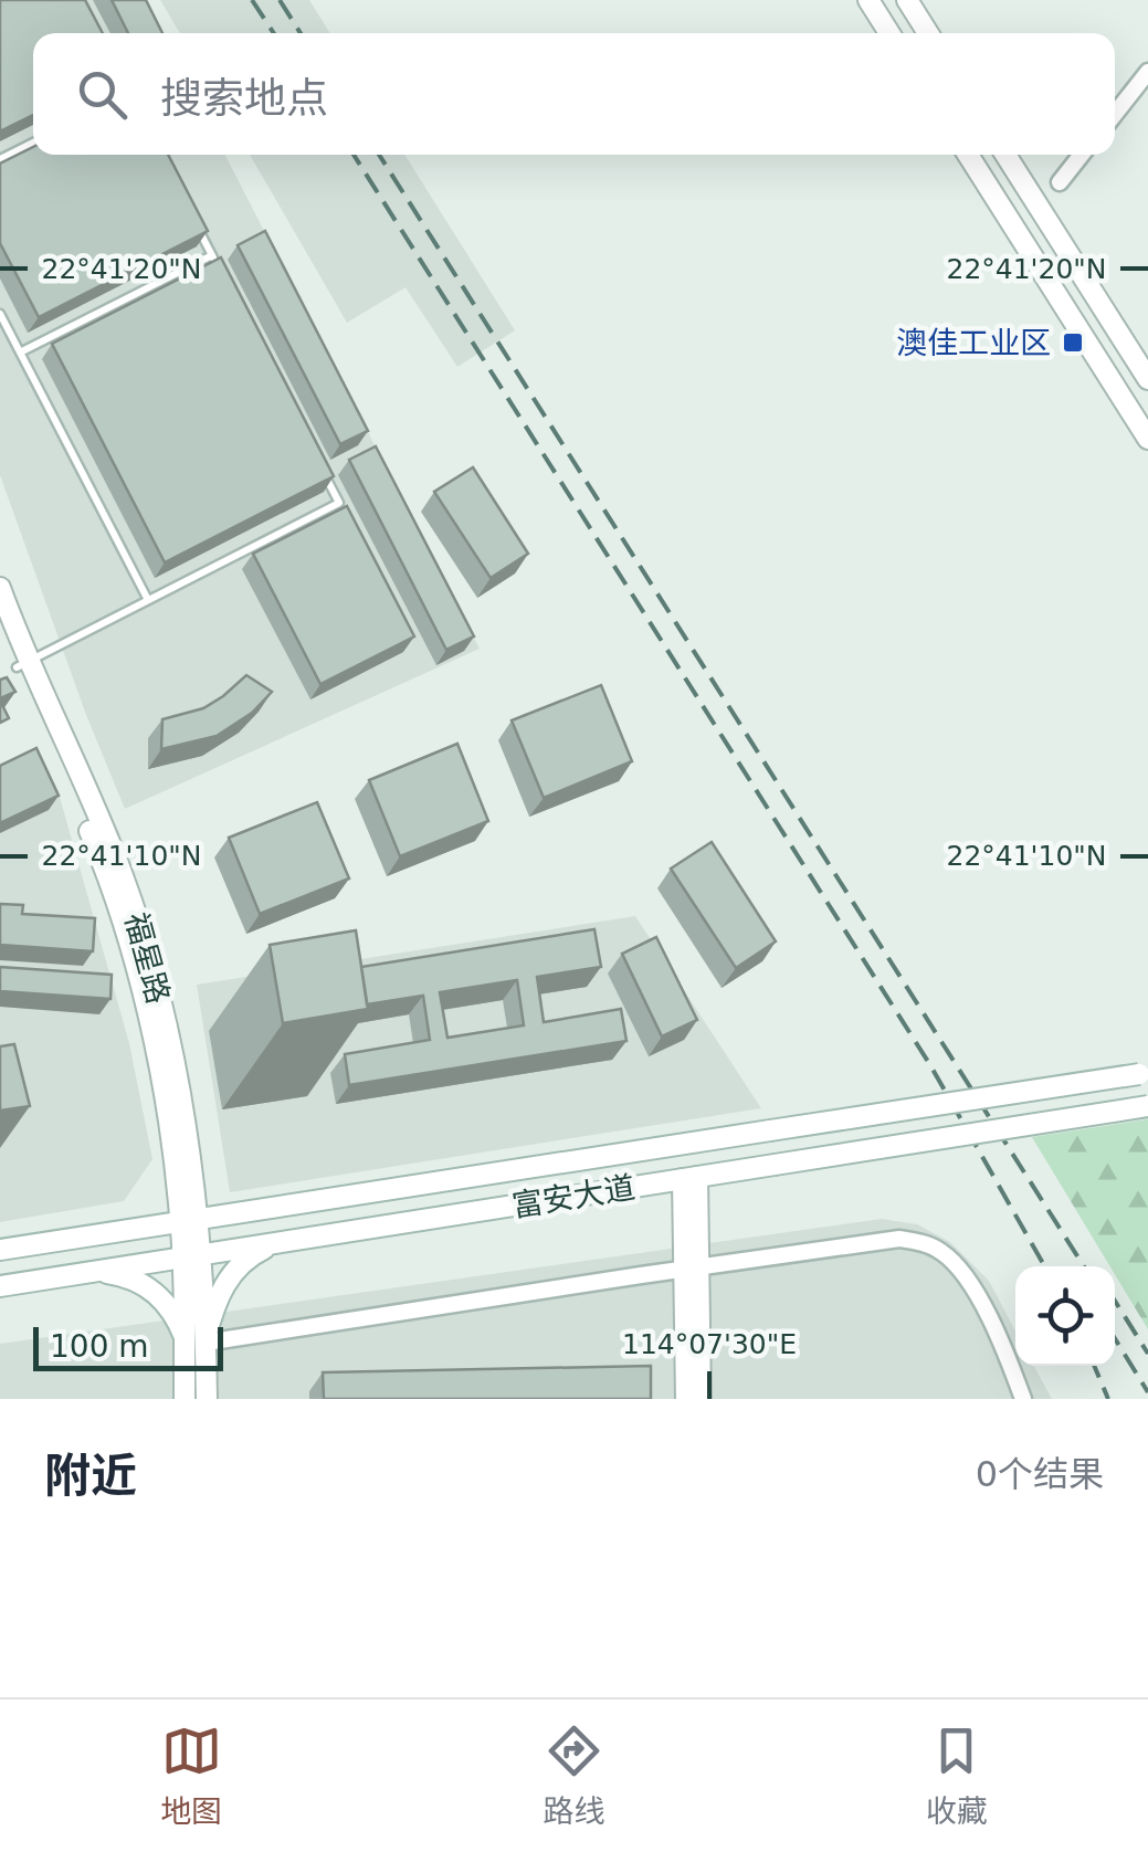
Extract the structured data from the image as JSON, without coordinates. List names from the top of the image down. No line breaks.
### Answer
{"streets":{"main road":["福星路","富安大道"]},"crossings":[["福星路","富安大道"]],"places":{"transit":["澳佳工业区"]},"scale_bar":"100 m","page":{"search":"搜索地点","scale":"100 m","heading":["附近","0个结果"],"nav":["地图","路线","收藏"]},"coordinates":["22°41'20\"N","22°41'10\"N","114°07'30\"E"]}
